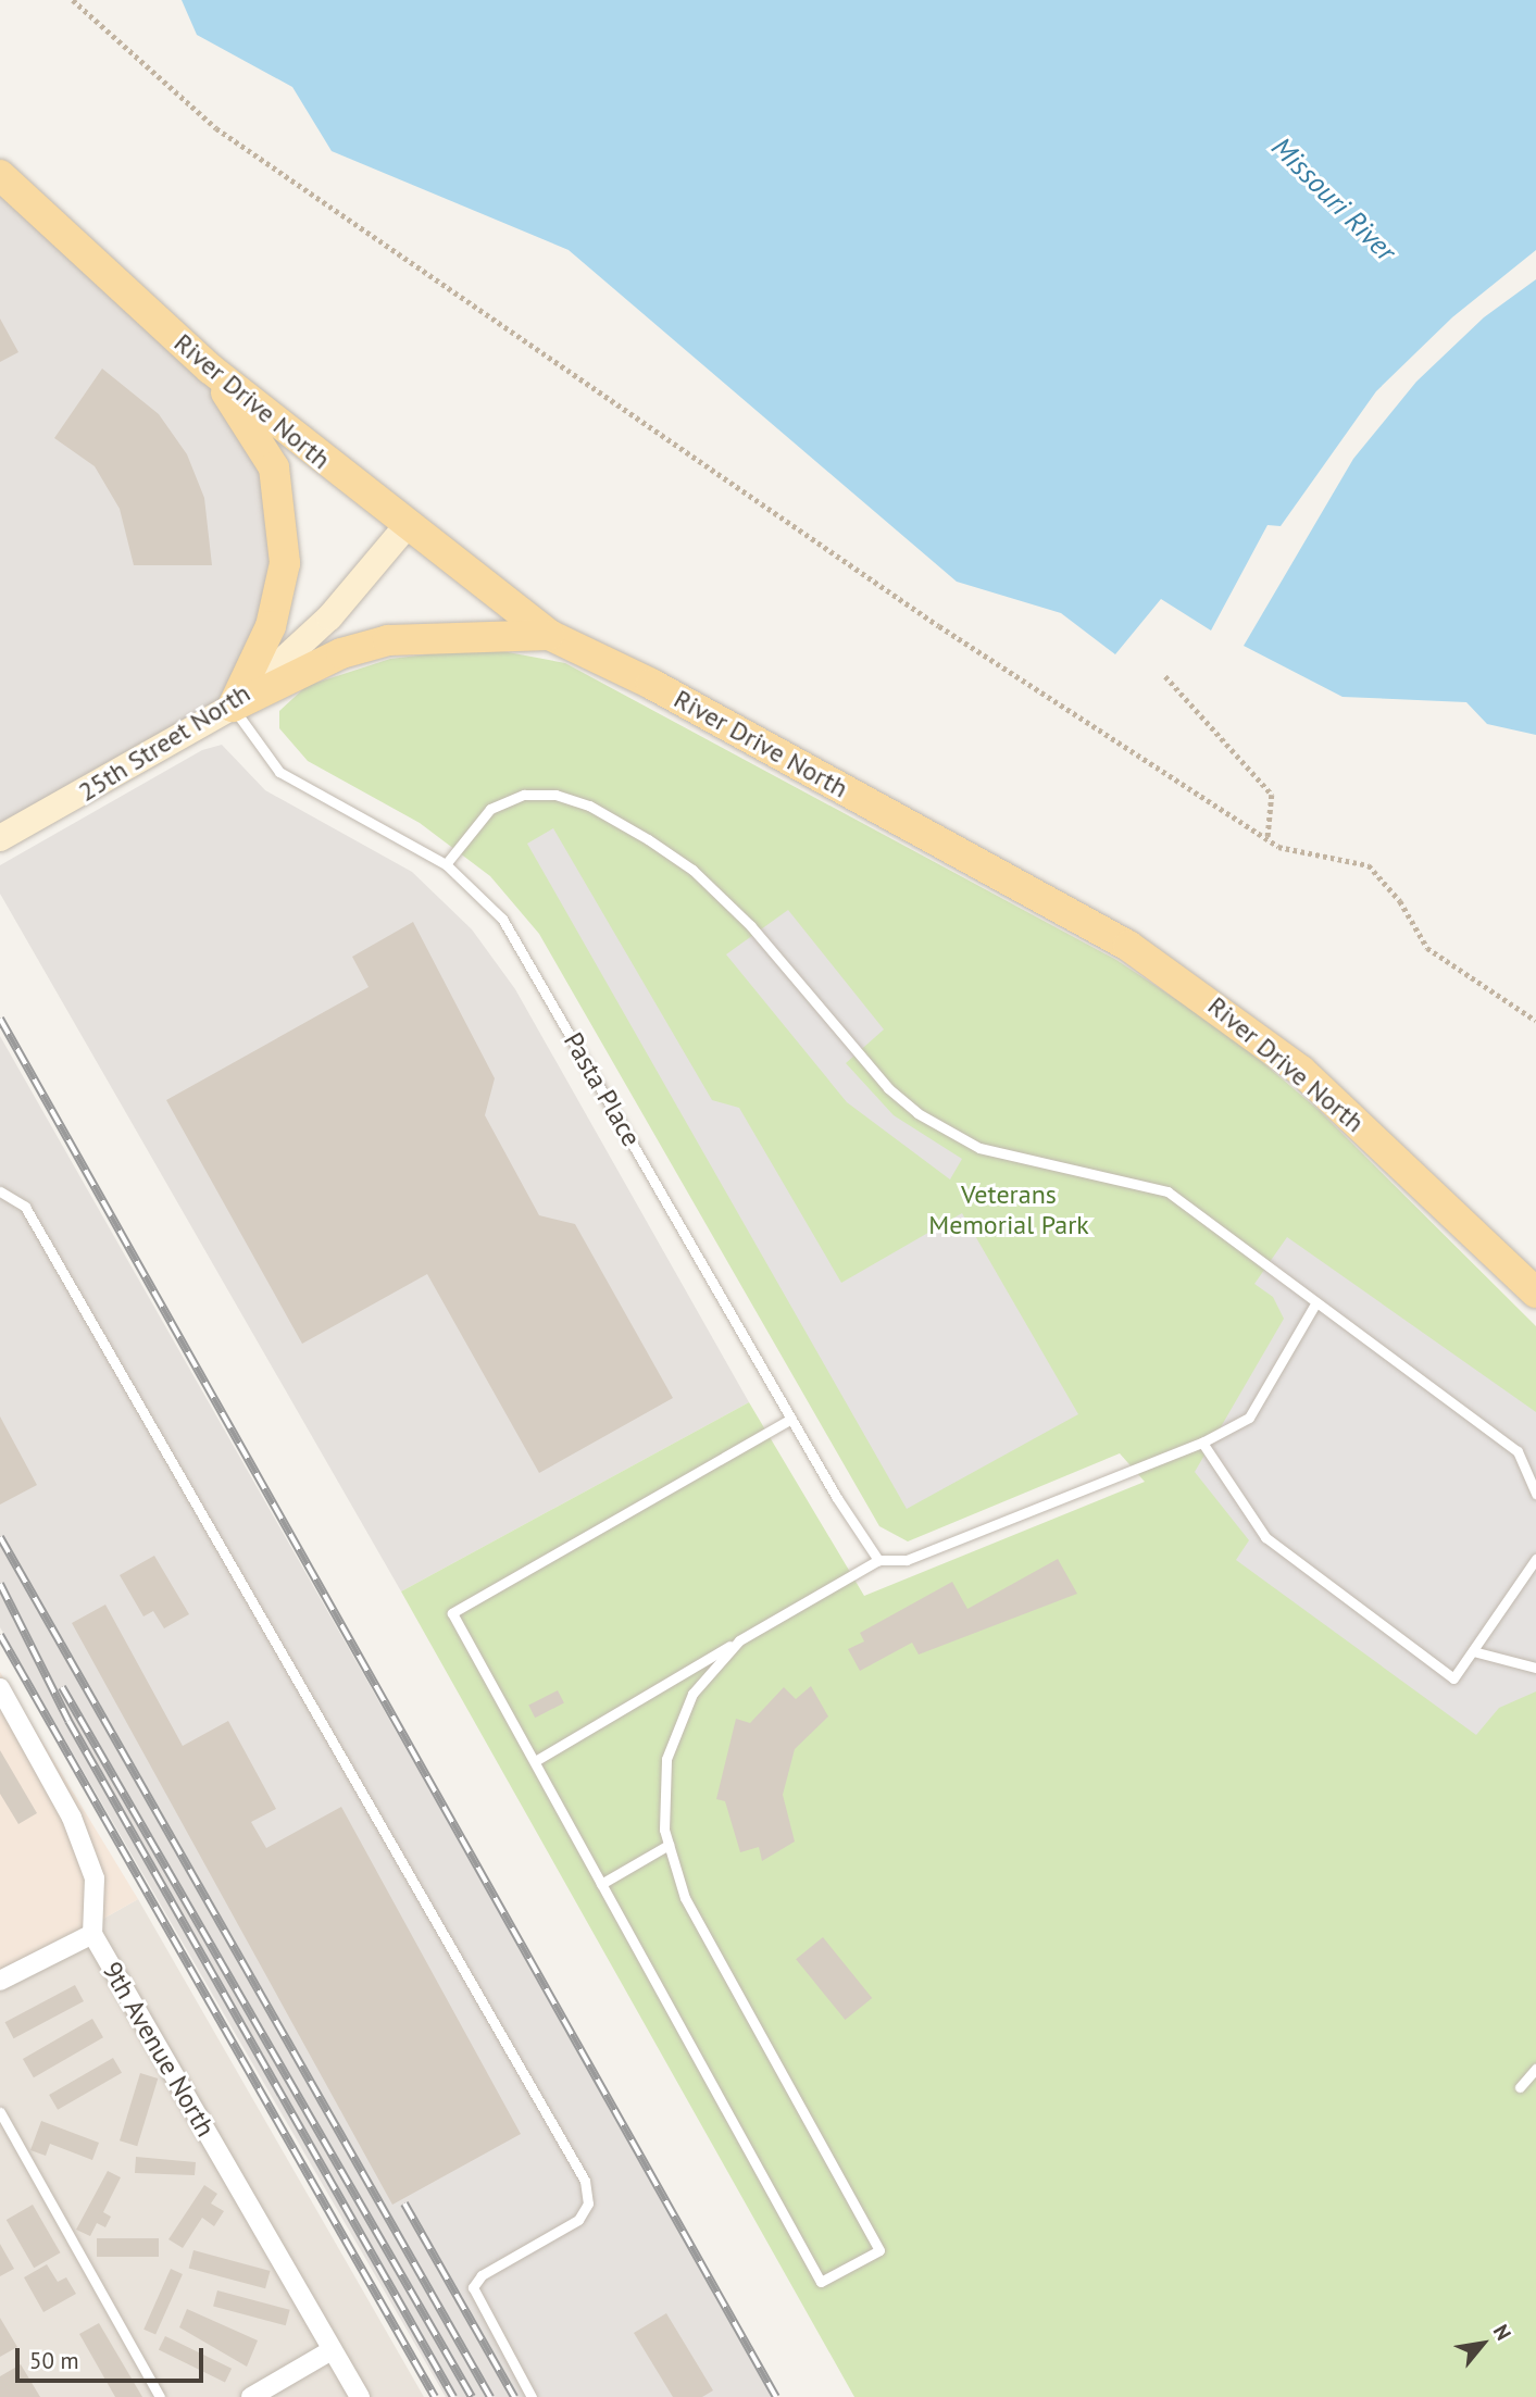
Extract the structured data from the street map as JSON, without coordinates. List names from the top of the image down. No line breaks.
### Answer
{"streets":{"main road":["River Drive North"],"street":["25th Street North","9th Avenue North"],"lane":["Pasta Place"]},"crossings":[["River Drive North","25th Street North"],["25th Street North","Pasta Place"]],"water":["Missouri River"],"parks":["Veterans Memorial Park"],"scale_bar":"50 m","north":"top right"}
